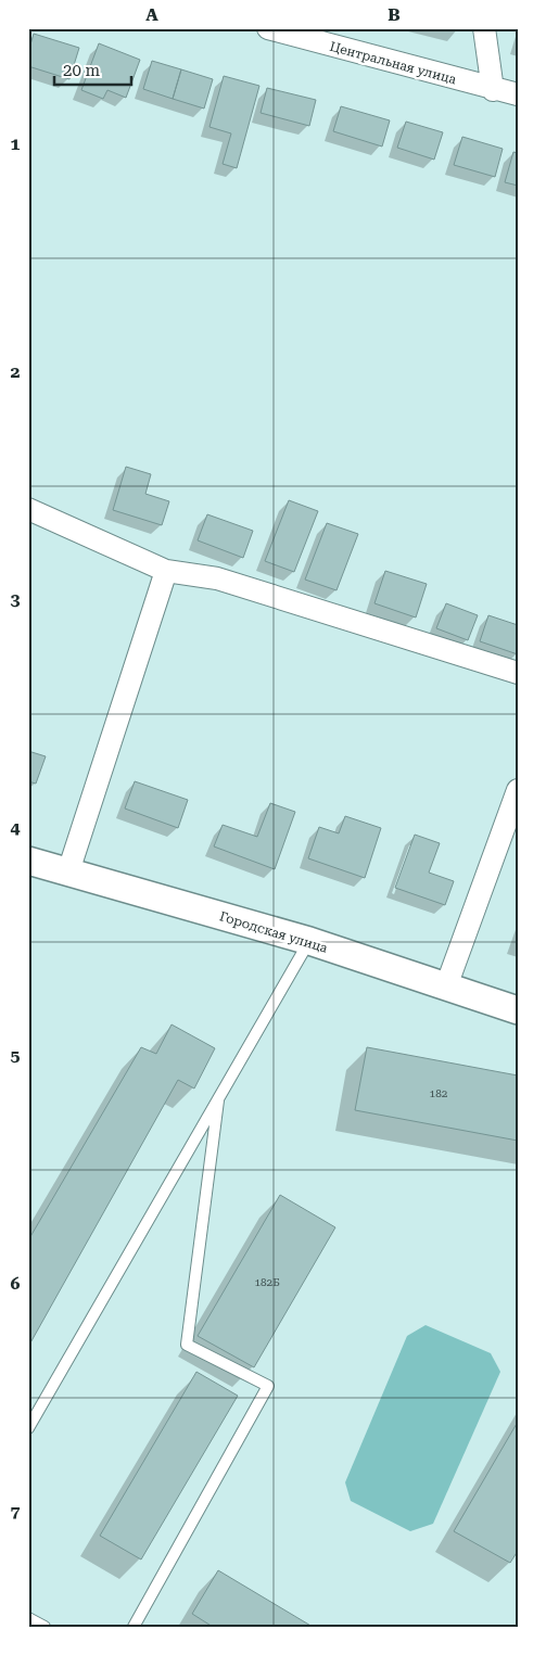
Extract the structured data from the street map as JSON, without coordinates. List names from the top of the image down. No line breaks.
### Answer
{"streets":{"street":["Центральная улица","Городская улица"]},"house_numbers":["182","182Б"],"scale_bar":"20 m","grid":{"columns":["A","B"],"rows":["1","2","3","4","5","6","7"]}}
